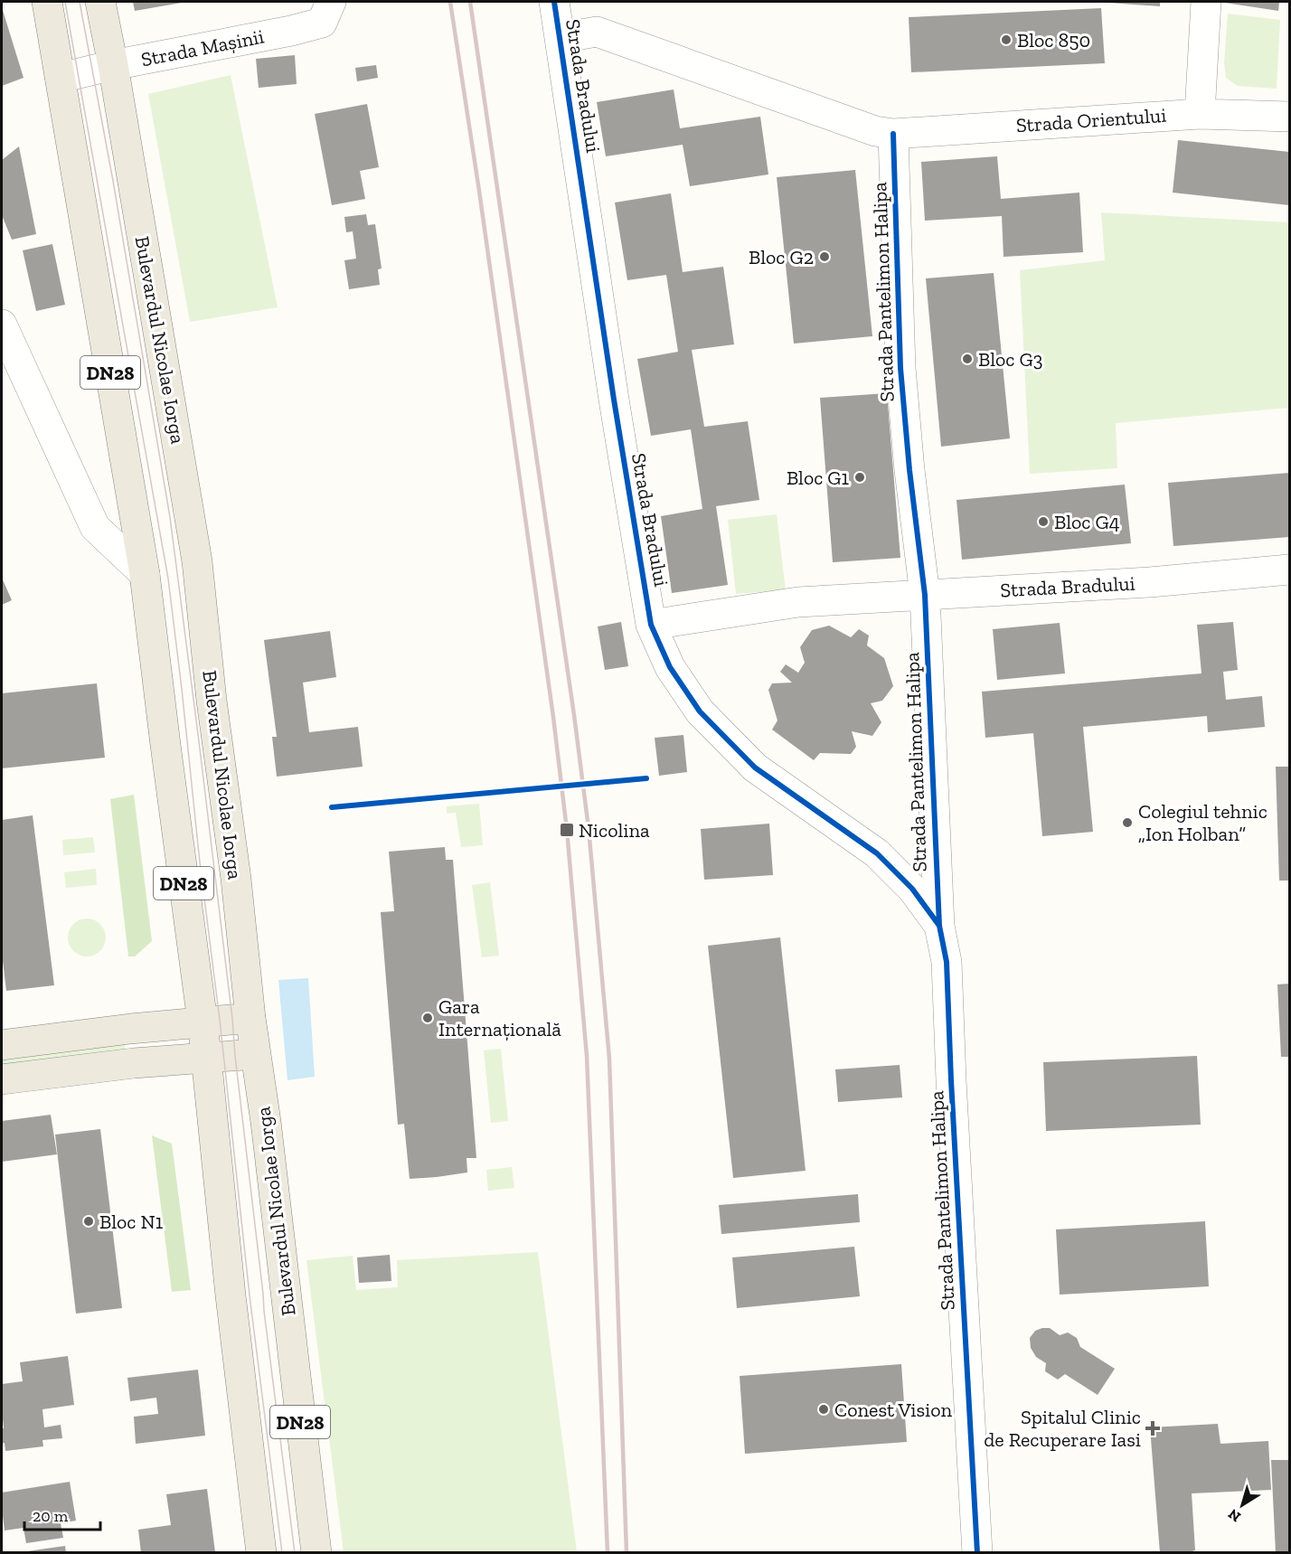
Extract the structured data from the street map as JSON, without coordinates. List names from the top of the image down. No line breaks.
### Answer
{"streets":{"main road":["Bulevardul Nicolae Iorga","DN28"],"street":["Strada Mașinii","Strada Bradului","Strada Orientului","Strada Pantelimon Halipa"]},"crossings":[["Strada Mașinii","Bulevardul Nicolae Iorga"],["Strada Mașinii","DN28"],["Strada Bradului","Strada Pantelimon Halipa"],["Strada Orientului","Strada Pantelimon Halipa"]],"places":{"other":["Bloc 850","Bloc G2","Bloc G3","Bloc G1","Bloc G4","Colegiul tehnic „Ion Holban”","Gara Internațională","Bloc N1","Conest Vision"],"transit":["Nicolina"],"health":["Spitalul Clinic de Recuperare Iasi"]},"scale_bar":"20 m","north":"bottom left"}
